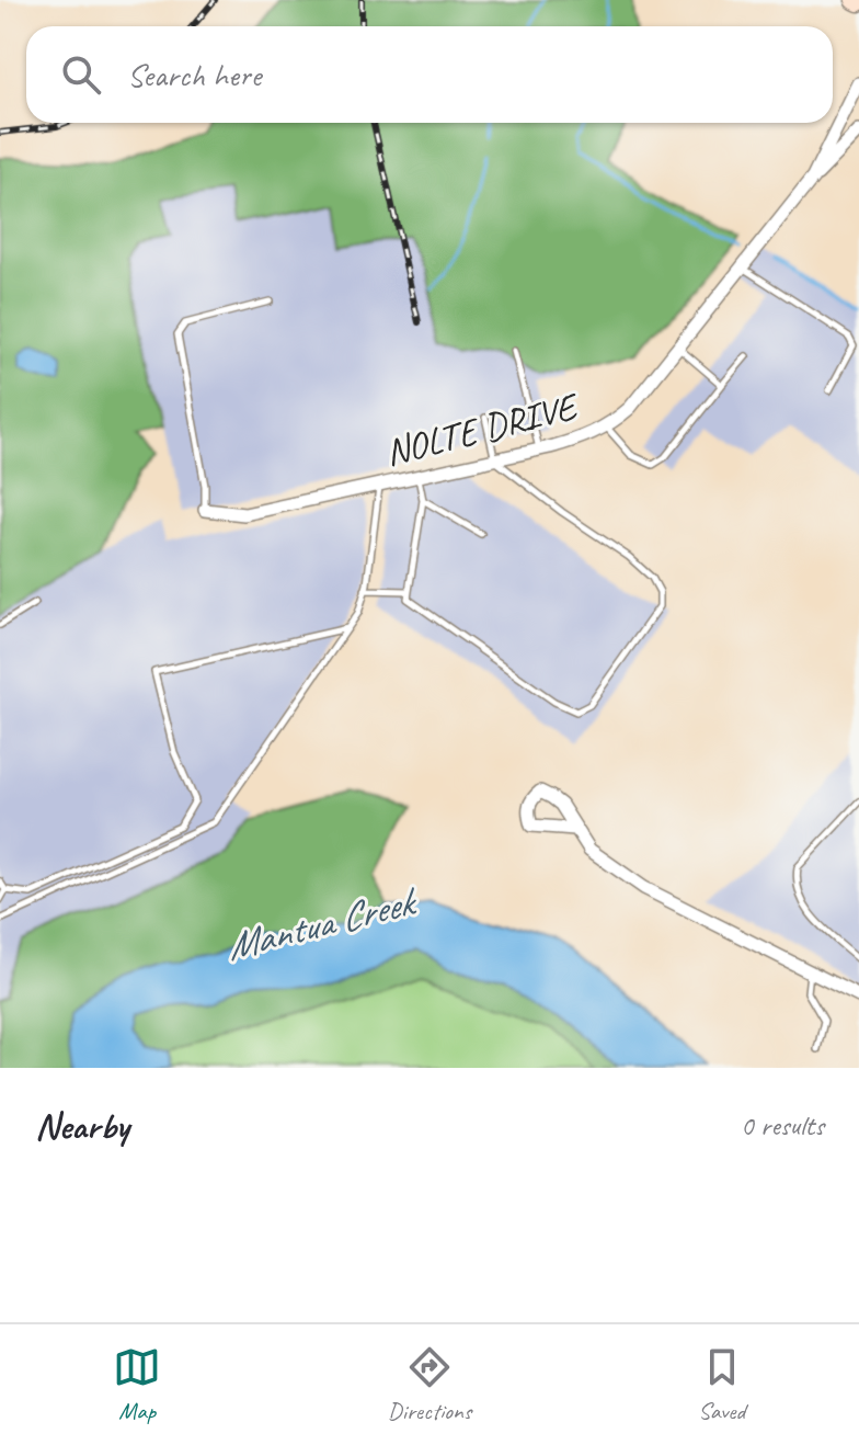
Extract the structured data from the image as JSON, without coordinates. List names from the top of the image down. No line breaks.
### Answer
{"streets":{"street":["NOLTE DRIVE"]},"water":["Mantua Creek"],"page":{"search":"Search here","heading":["Nearby","0 results"],"nav":["Map","Directions","Saved"]}}
